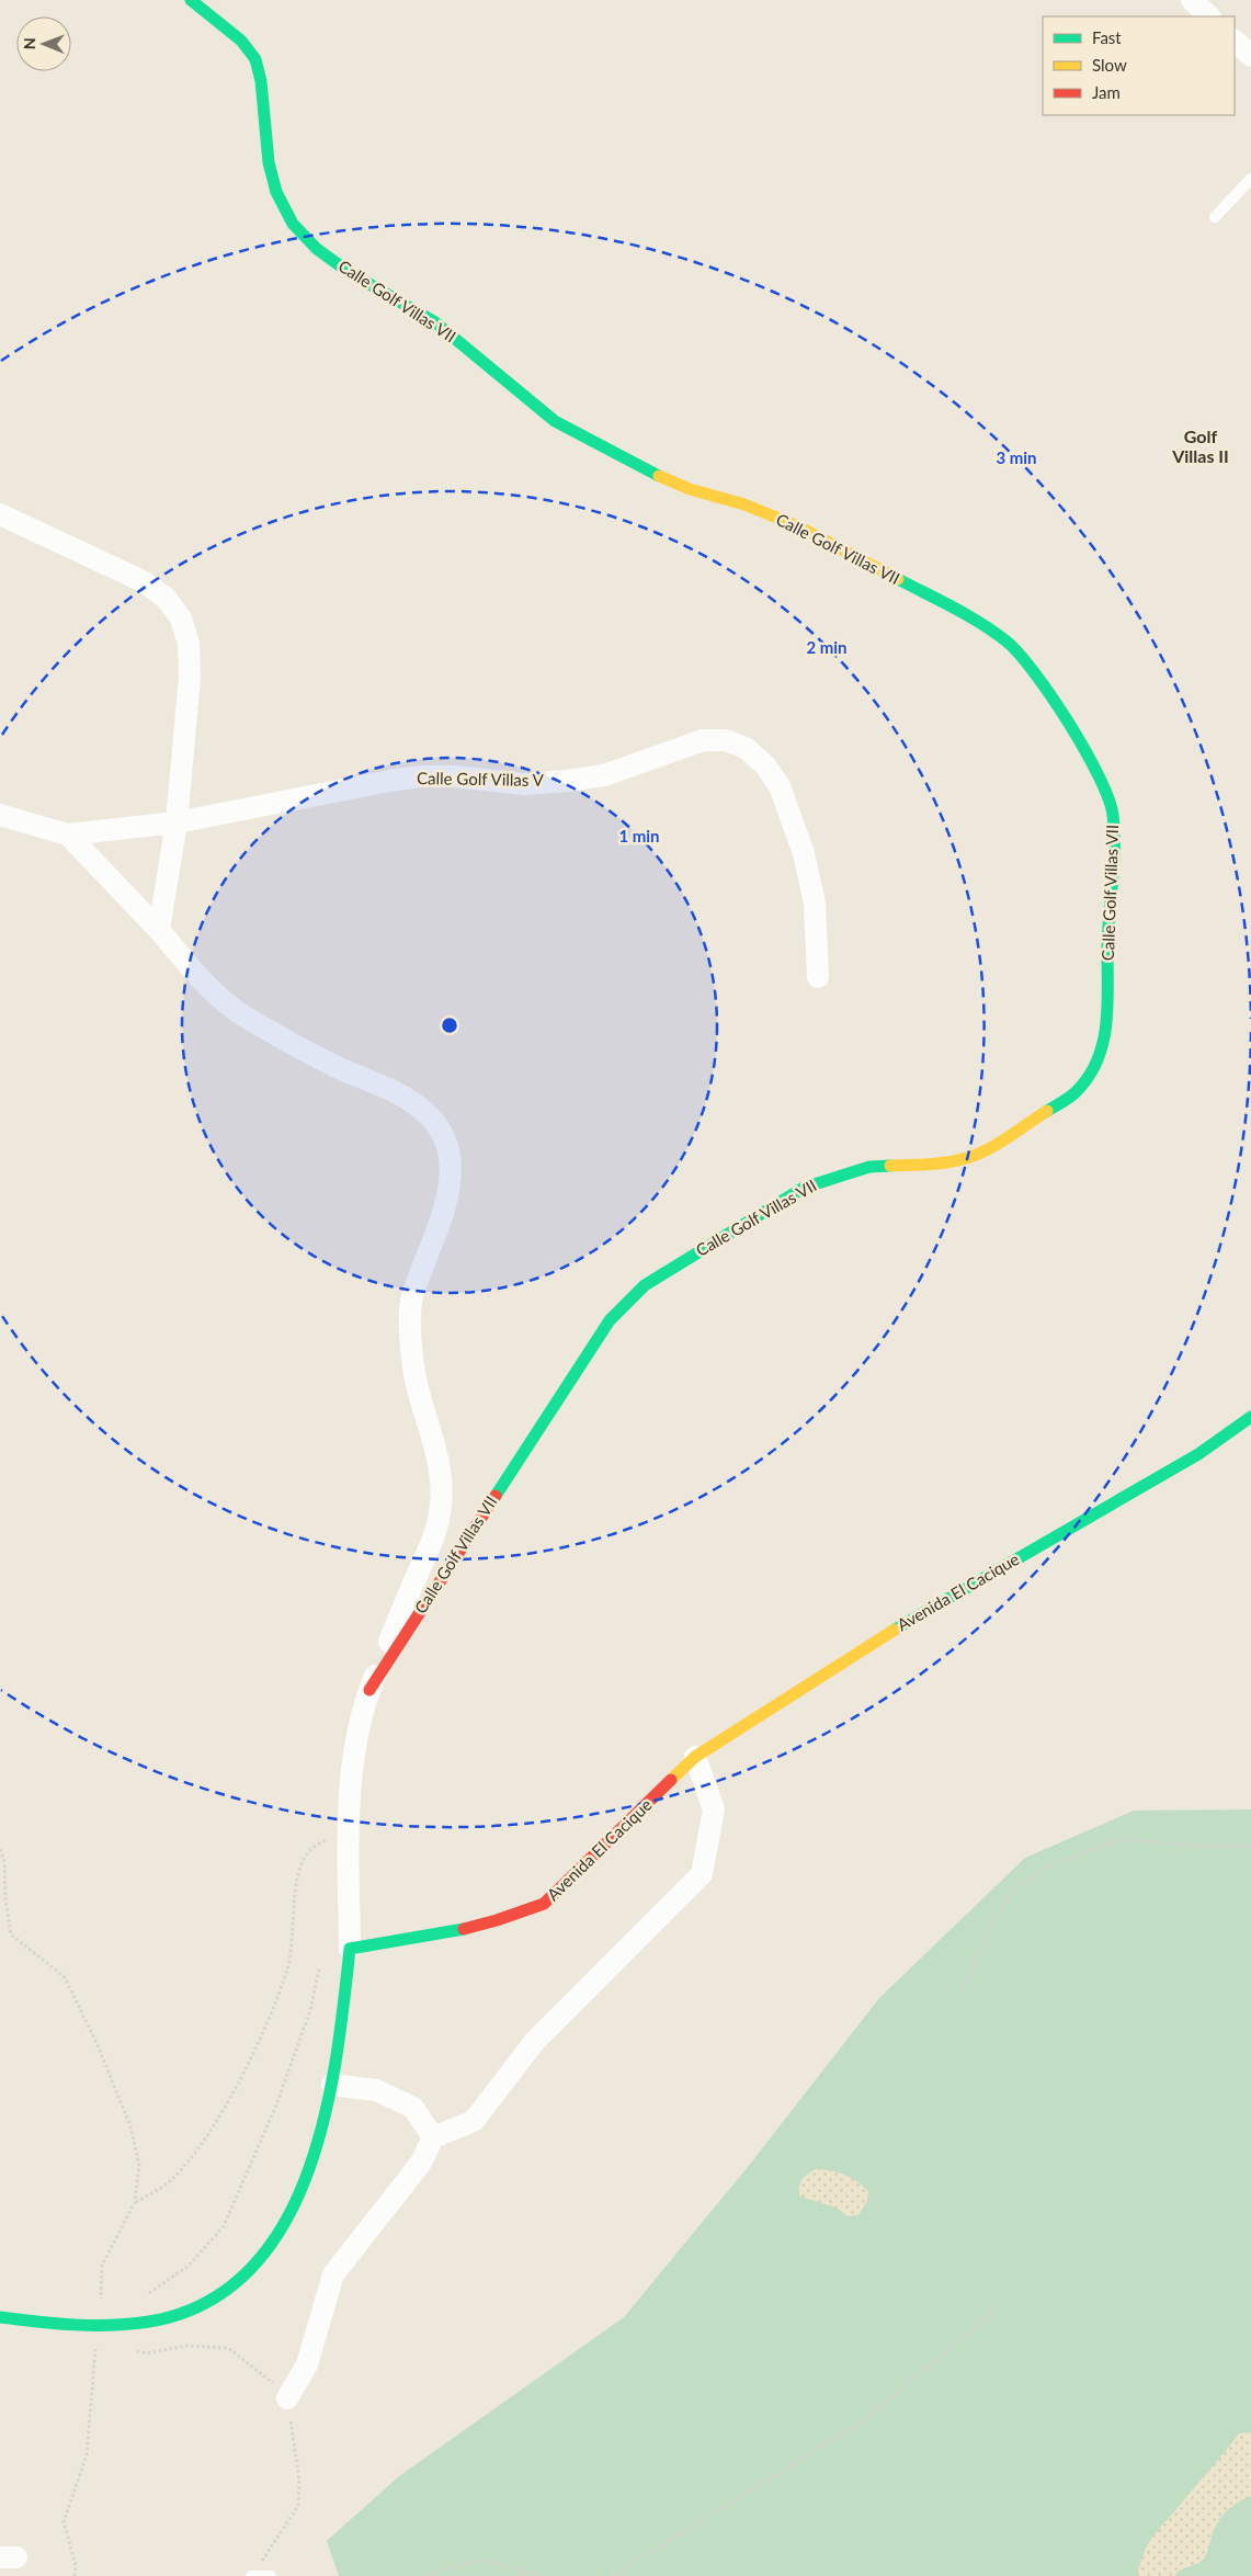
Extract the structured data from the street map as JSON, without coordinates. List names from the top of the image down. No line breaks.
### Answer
{"streets":{"street":["Calle Golf Villas VII","Calle Golf Villas V","Avenida El Cacique"]},"districts":["Golf Villas II"],"legend":["Fast","Slow","Jam"],"north":"left","rings":["3 min","2 min","1 min"]}
